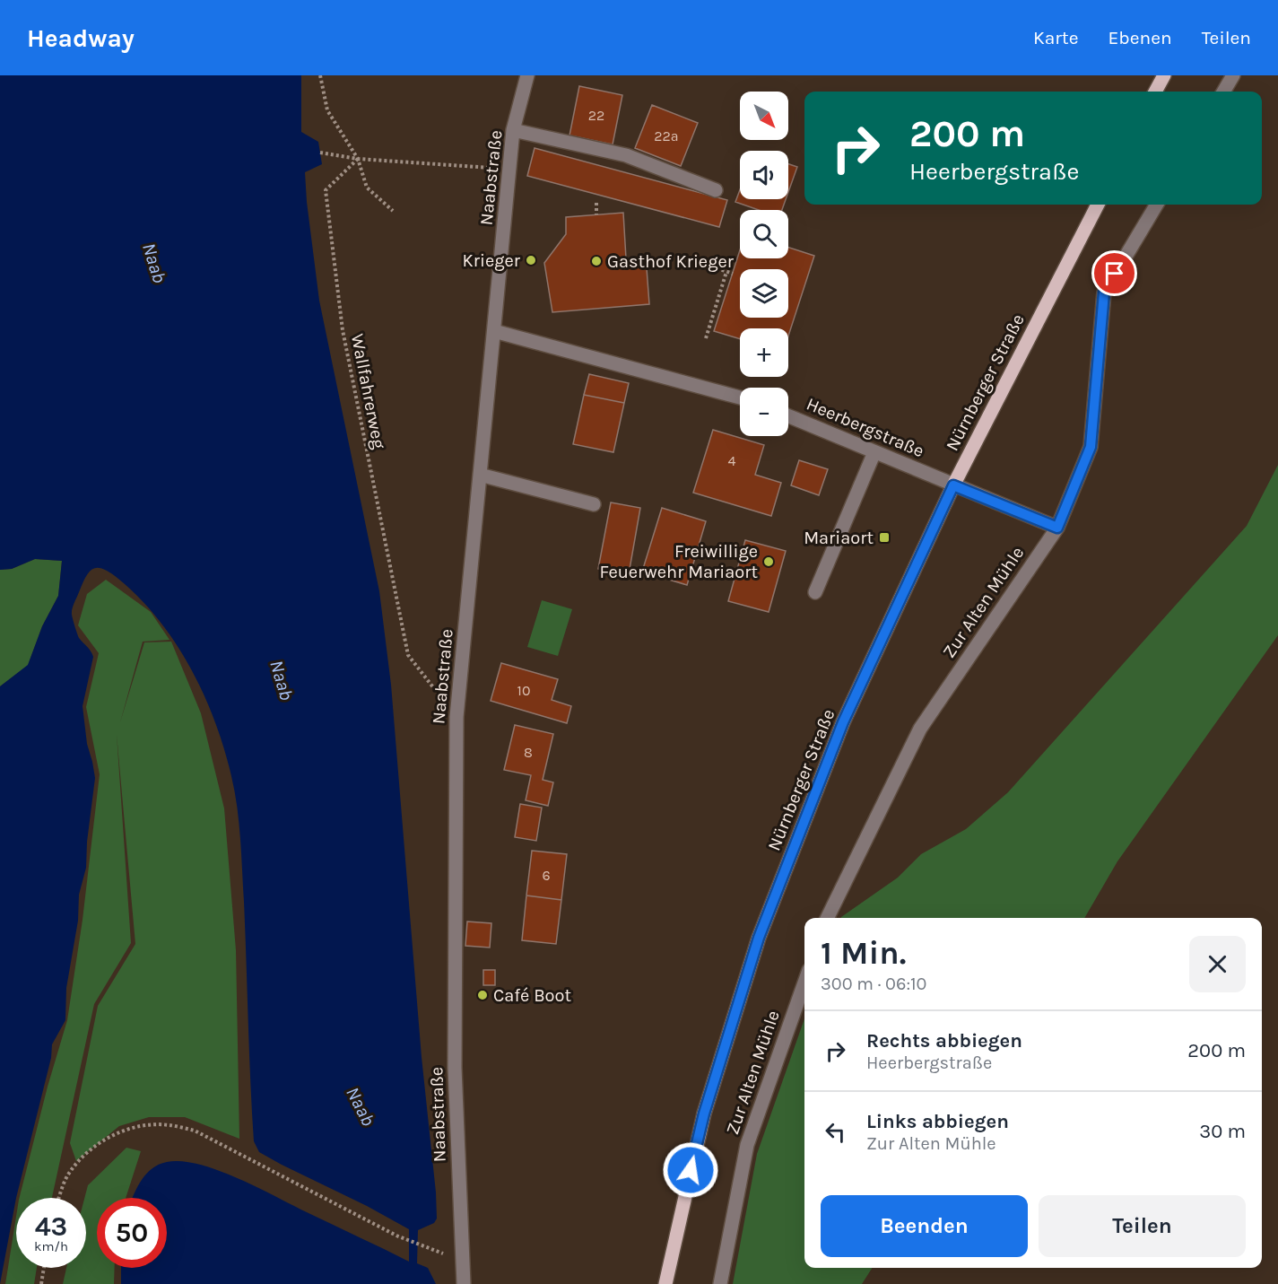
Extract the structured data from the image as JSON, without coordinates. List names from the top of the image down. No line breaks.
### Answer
{"streets":{"main road":["Nürnberger Straße"],"street":["Naabstraße","Heerbergstraße","Zur Alten Mühle"],"path":["Wallfahrerweg"]},"crossings":[["Naabstraße","Wallfahrerweg"],["Nürnberger Straße","Heerbergstraße"],["Heerbergstraße","Zur Alten Mühle"]],"water":["Naab"],"places":{"other":["Krieger","Gasthof Krieger","Freiwillige Feuerwehr Mariaort","Café Boot"],"transit":["Mariaort"]},"house_numbers":["22","22a","4","10","8","6"],"north":"bottom right","page":{"header":"Headway","nav":["Karte","Ebenen","Teilen"],"map_buttons":["+","−"],"turn":["200 m","Heerbergstraße"],"heading":["1 Min.","300 m · 06:10"],"list":[{"name":"Rechts abbiegen","note":"Heerbergstraße","value":"200 m"},{"name":"Links abbiegen","note":"Zur Alten Mühle","value":"30 m"}],"buttons":["Beenden","Teilen"],"speed":"43 km/h","limit":"50"}}
